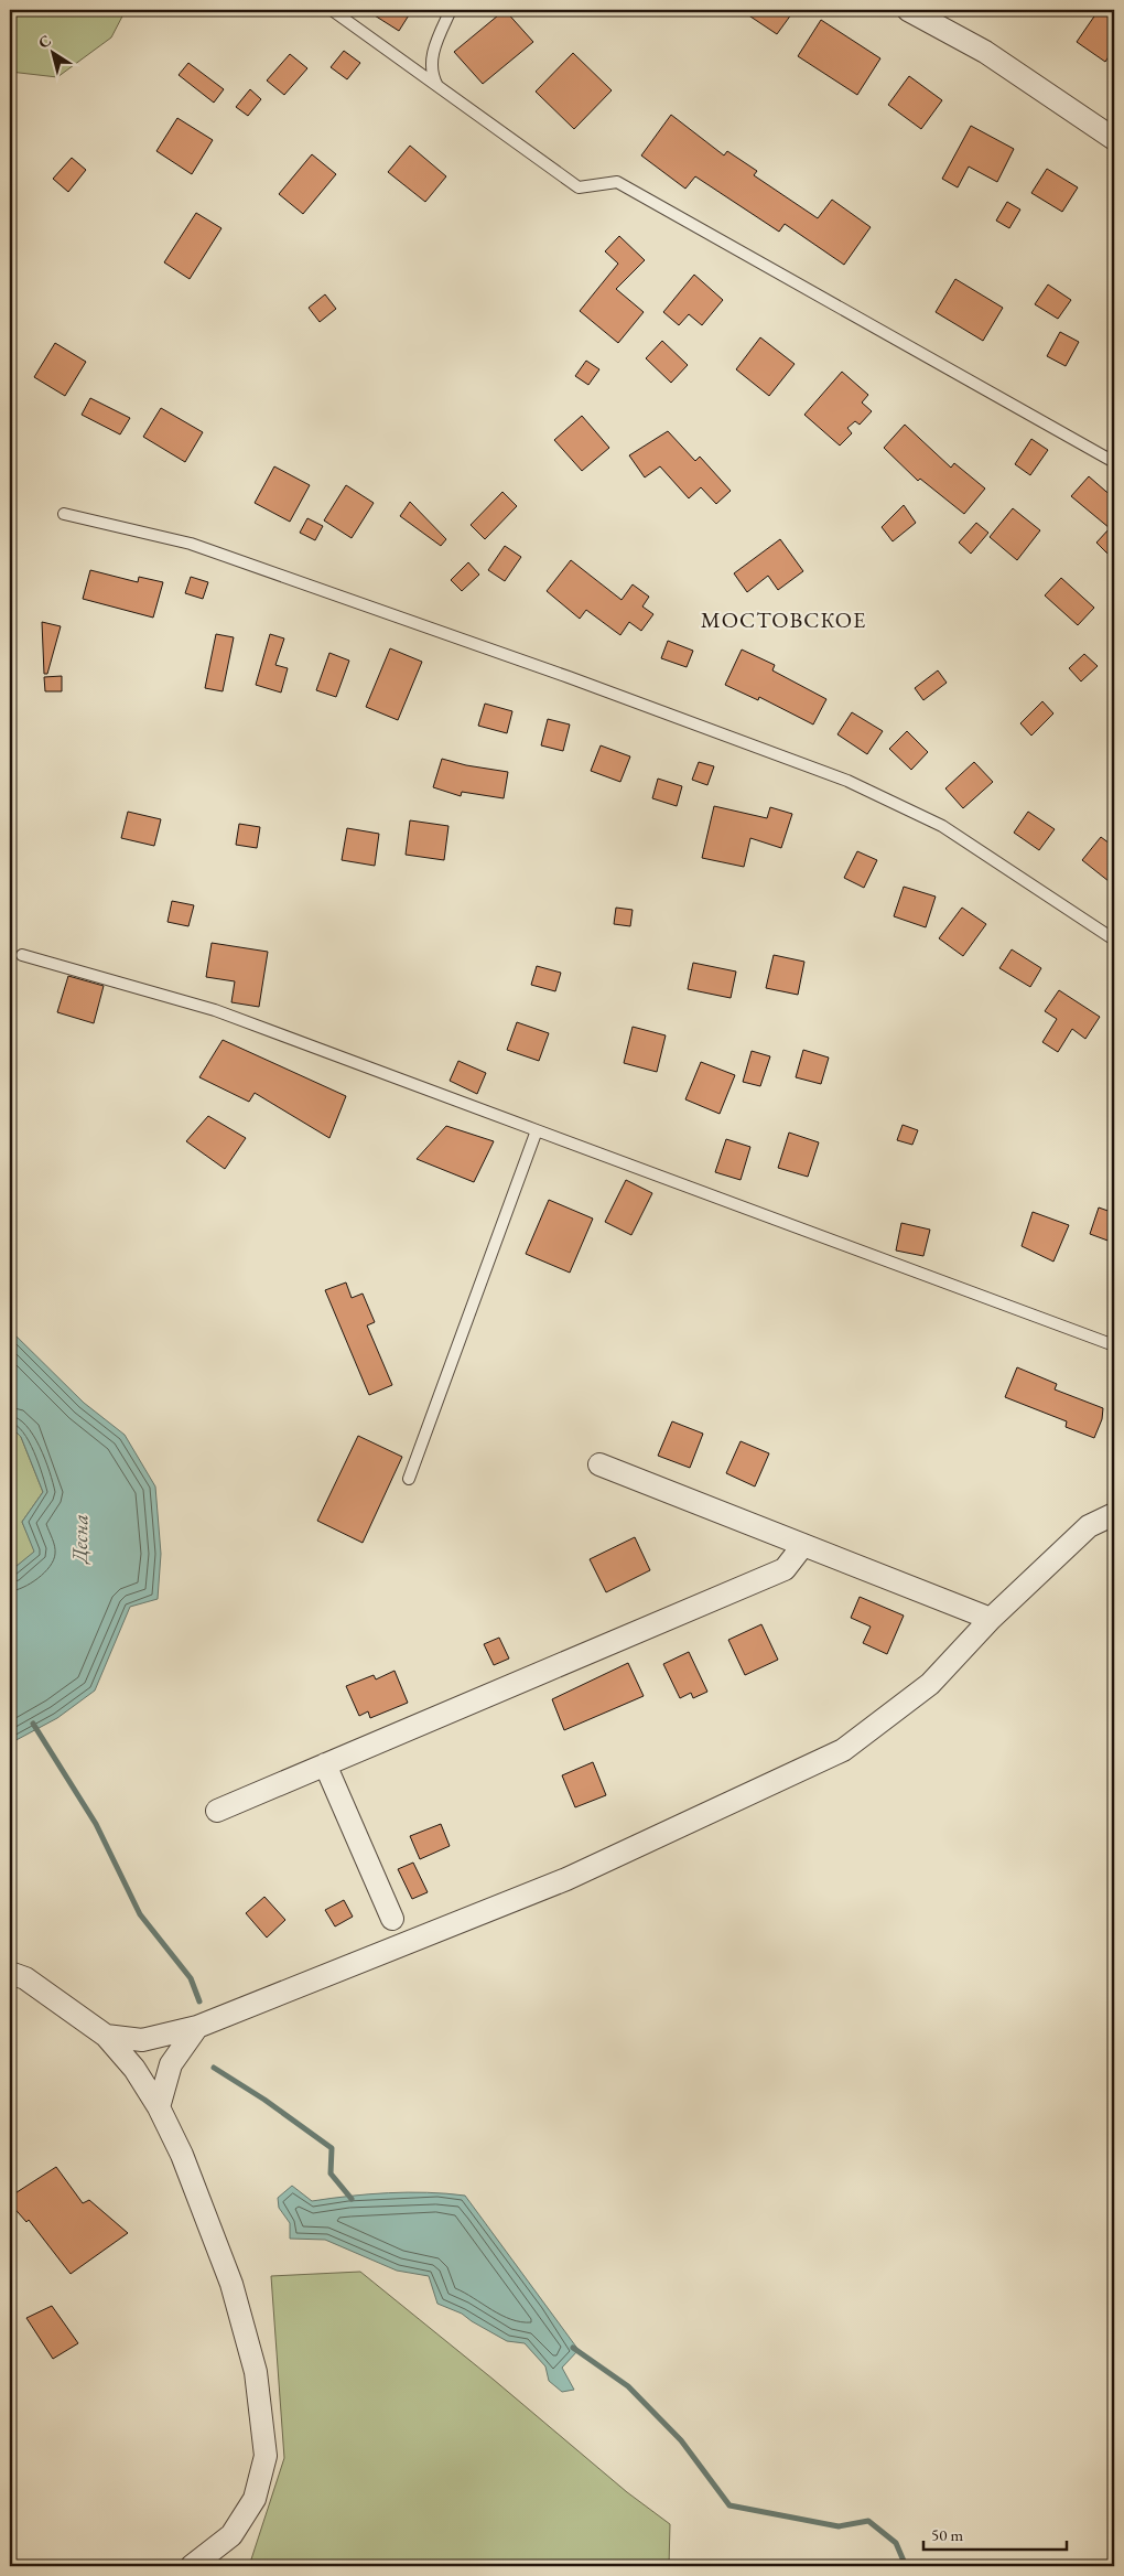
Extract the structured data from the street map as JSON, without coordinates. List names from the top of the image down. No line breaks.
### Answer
{"districts":["МОСТОВСКОЕ"],"water":["Десна"],"scale_bar":"50 m","north":"top left"}
